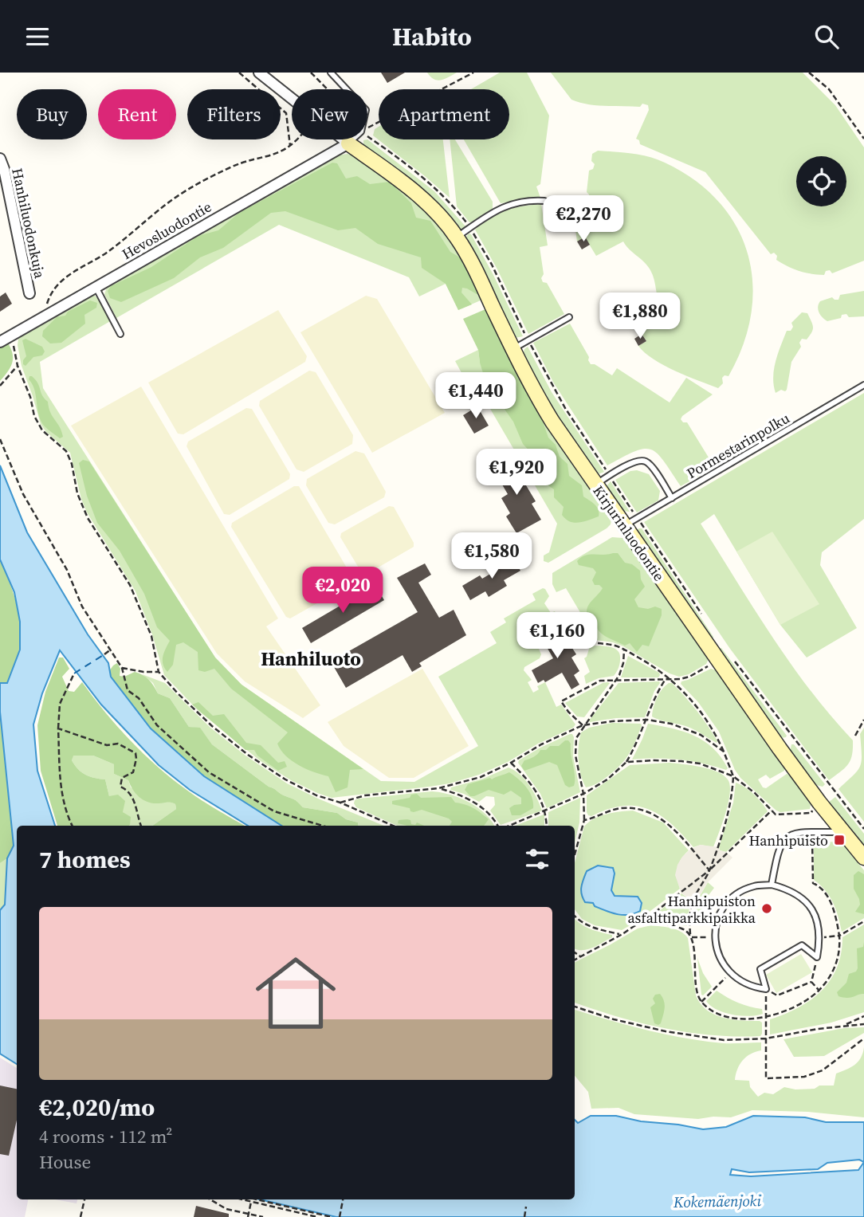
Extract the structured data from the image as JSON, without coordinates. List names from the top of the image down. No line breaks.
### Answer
{"streets":{"street":["Hanhiluodonkuja","Hevosluodontie","Kirjurinluodontie"],"lane":["Pormestarinpolku"]},"crossings":[["Hevosluodontie","Kirjurinluodontie"],["Pormestarinpolku","Kirjurinluodontie"]],"districts":["Hanhiluoto"],"water":["Kokemäenjoki"],"places":{"transit":["Hanhipuisto"],"other":["Hanhipuiston asfalttiparkkipaikka"]},"page":{"header":"Habito","chip":["Buy","Rent","Filters","New","Apartment"],"price":["€2,270","€1,880","€1,440","€1,920","€1,580","€2,020","€1,160"],"heading":"7 homes","list":[{"name":"€2,020/mo","note":"4 rooms · 112 m² · House"}]}}
